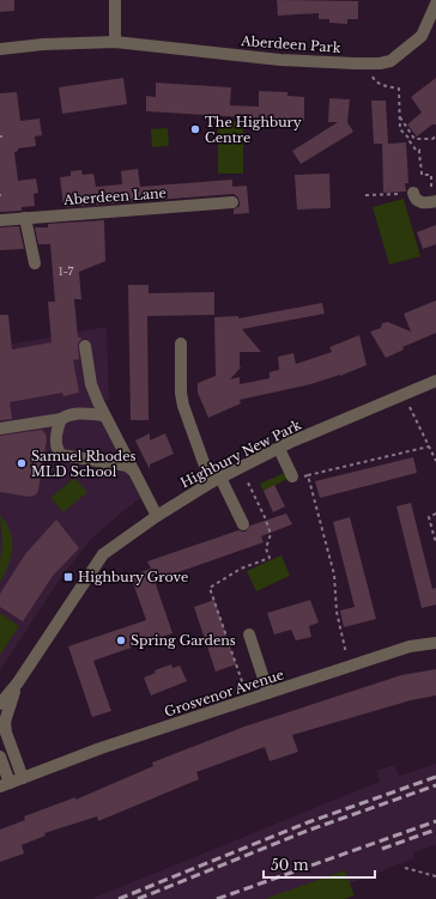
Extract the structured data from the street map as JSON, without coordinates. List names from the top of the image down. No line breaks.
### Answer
{"streets":{"street":["Aberdeen Park","Aberdeen Lane","Highbury New Park","Grosvenor Avenue"]},"crossings":[["Highbury New Park","Grosvenor Avenue"]],"places":{"other":["The Highbury Centre","Samuel Rhodes MLD School","Spring Gardens"],"transit":["Highbury Grove"]},"house_numbers":["1-7"],"scale_bar":"50 m"}
